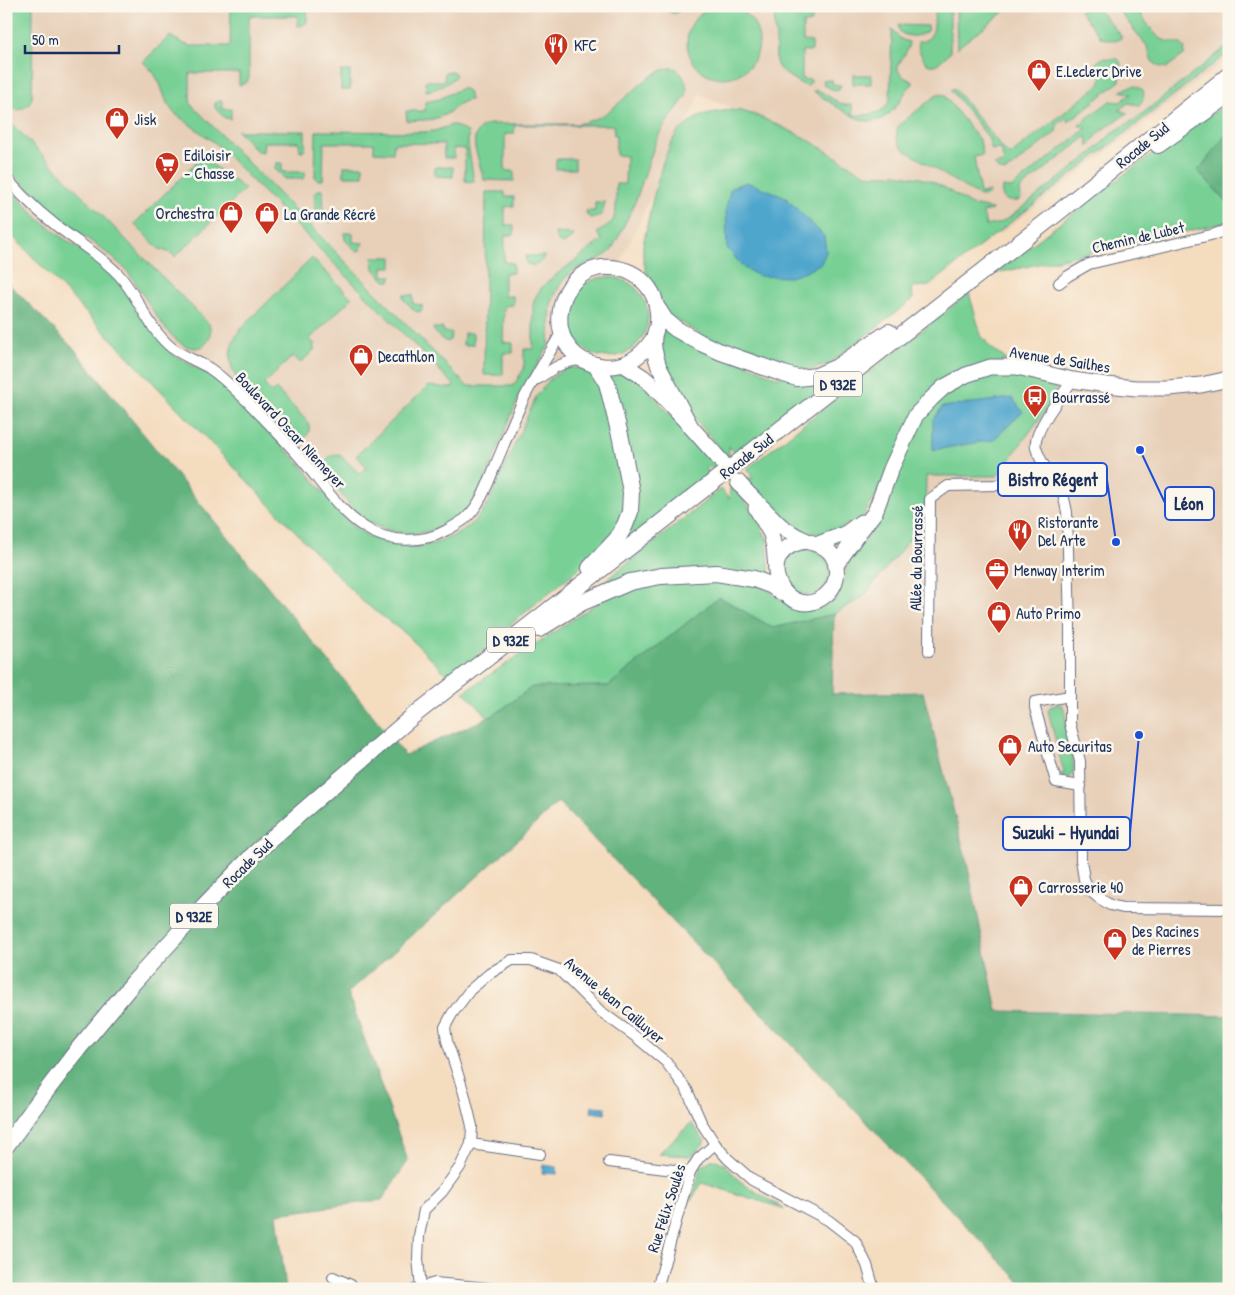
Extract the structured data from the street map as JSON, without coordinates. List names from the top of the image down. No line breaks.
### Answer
{"streets":{"main road":["Rocade Sud","D 932E"],"street":["Chemin de Lubet","Avenue de Sailhes","Boulevard Oscar Niemeyer","Allée du Bourrassé","Avenue Jean Cailluyer","Rue Félix Soulès"]},"crossings":[["Avenue Jean Cailluyer","Rue Félix Soulès"]],"places":{"restaurant":["KFC","Ristorante Del Arte"],"shop":["E.Leclerc Drive","Jisk","Orchestra","La Grande Récré","Decathlon","Auto Primo","Auto Securitas","Carrosserie 40","Des Racines de Pierres"],"supermarket":["Ediloisir - Chasse"],"bus stop":["Bourrassé"],"other":["Léon","Bistro Régent","Suzuki - Hyundai"],"office":["Menway Interim"]},"scale_bar":"50 m"}
